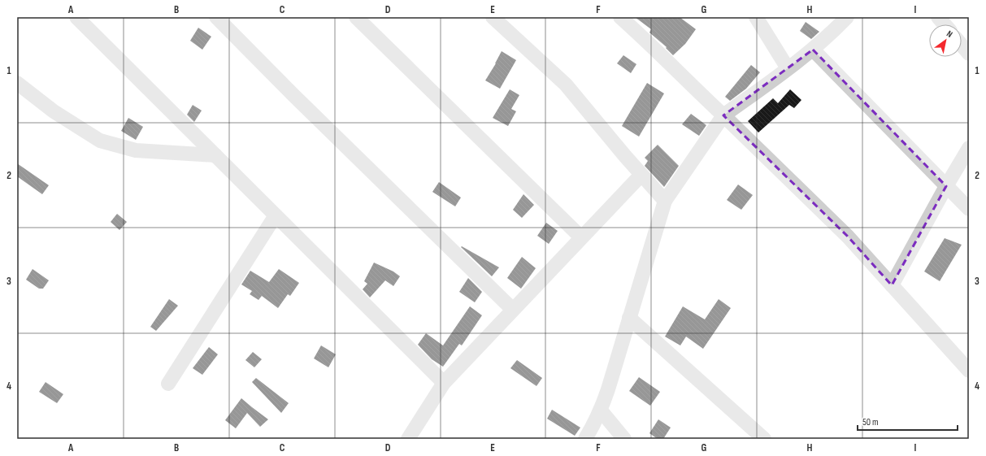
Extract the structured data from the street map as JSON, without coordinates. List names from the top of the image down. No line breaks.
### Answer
{"scale_bar":"50 m","north":"top right","grid":{"columns":["A","B","C","D","E","F","G","H","I"],"rows":["1","2","3","4"]}}
